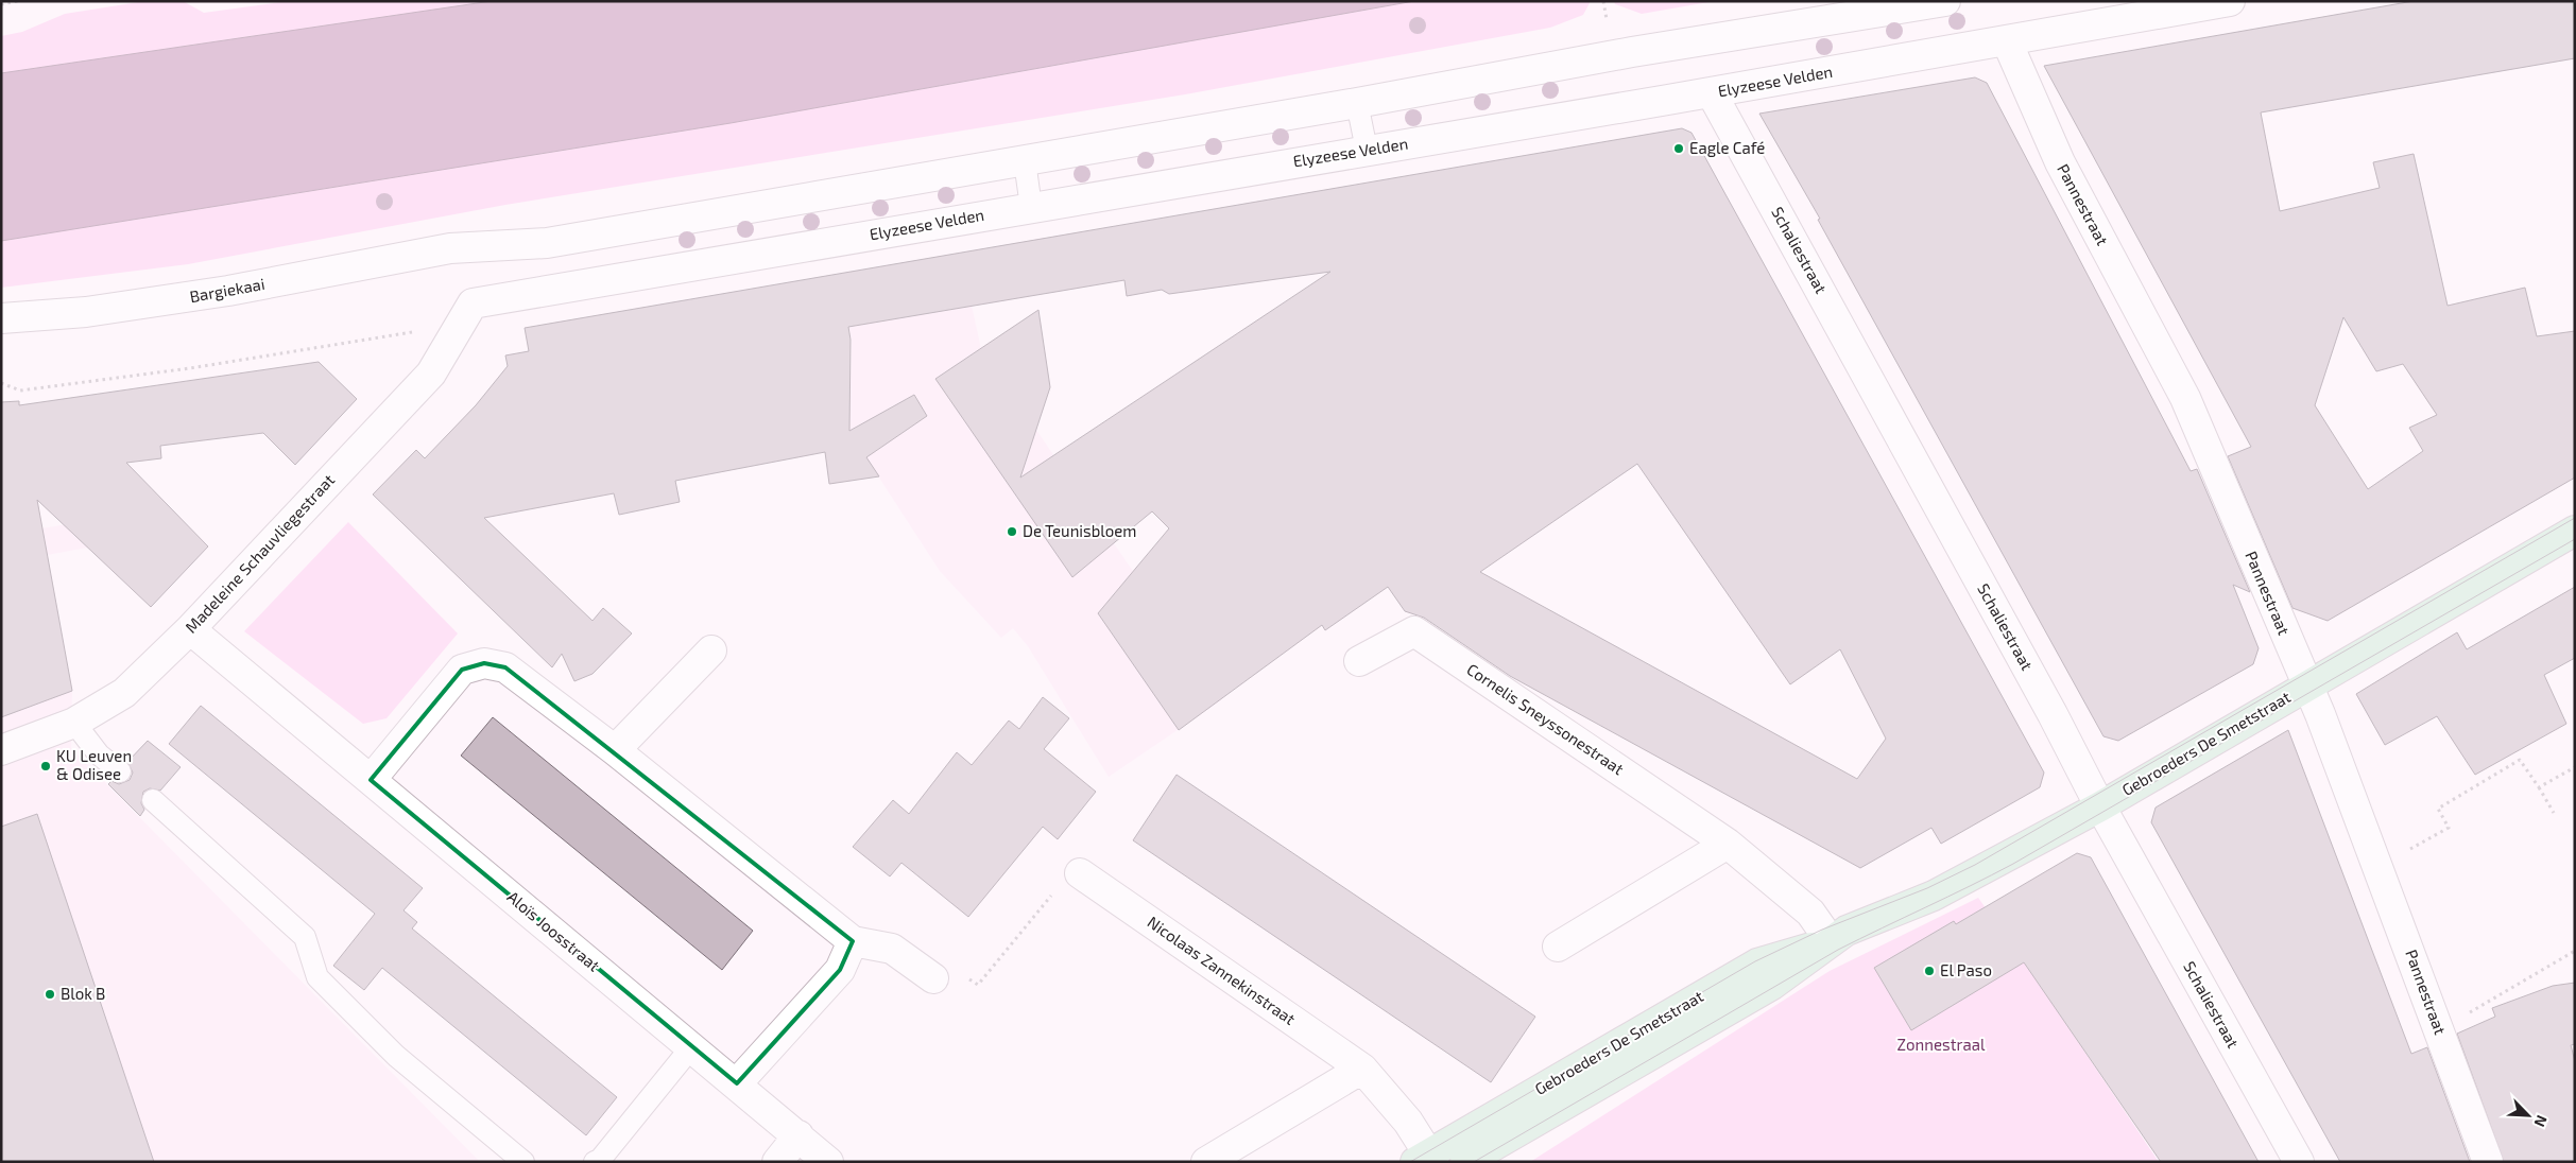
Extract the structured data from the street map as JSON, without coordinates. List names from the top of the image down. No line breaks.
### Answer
{"streets":{"street":["Elyzeese Velden","Pannestraat","Schaliestraat","Bargiekaai","Madeleine Schauvliegestraat","Cornelis Sneyssonestraat","Gebroeders De Smetstraat","Aloïs Joosstraat","Nicolaas Zannekinstraat"]},"crossings":[["Elyzeese Velden","Pannestraat"],["Elyzeese Velden","Schaliestraat"],["Elyzeese Velden","Madeleine Schauvliegestraat"],["Pannestraat","Gebroeders De Smetstraat"],["Schaliestraat","Gebroeders De Smetstraat"],["Madeleine Schauvliegestraat","Aloïs Joosstraat"],["Cornelis Sneyssonestraat","Gebroeders De Smetstraat"],["Gebroeders De Smetstraat","Nicolaas Zannekinstraat"]],"parks":["Zonnestraal"],"places":["Eagle Café","De Teunisbloem","KU Leuven & Odisee","El Paso","Blok B"],"north":"bottom right"}
